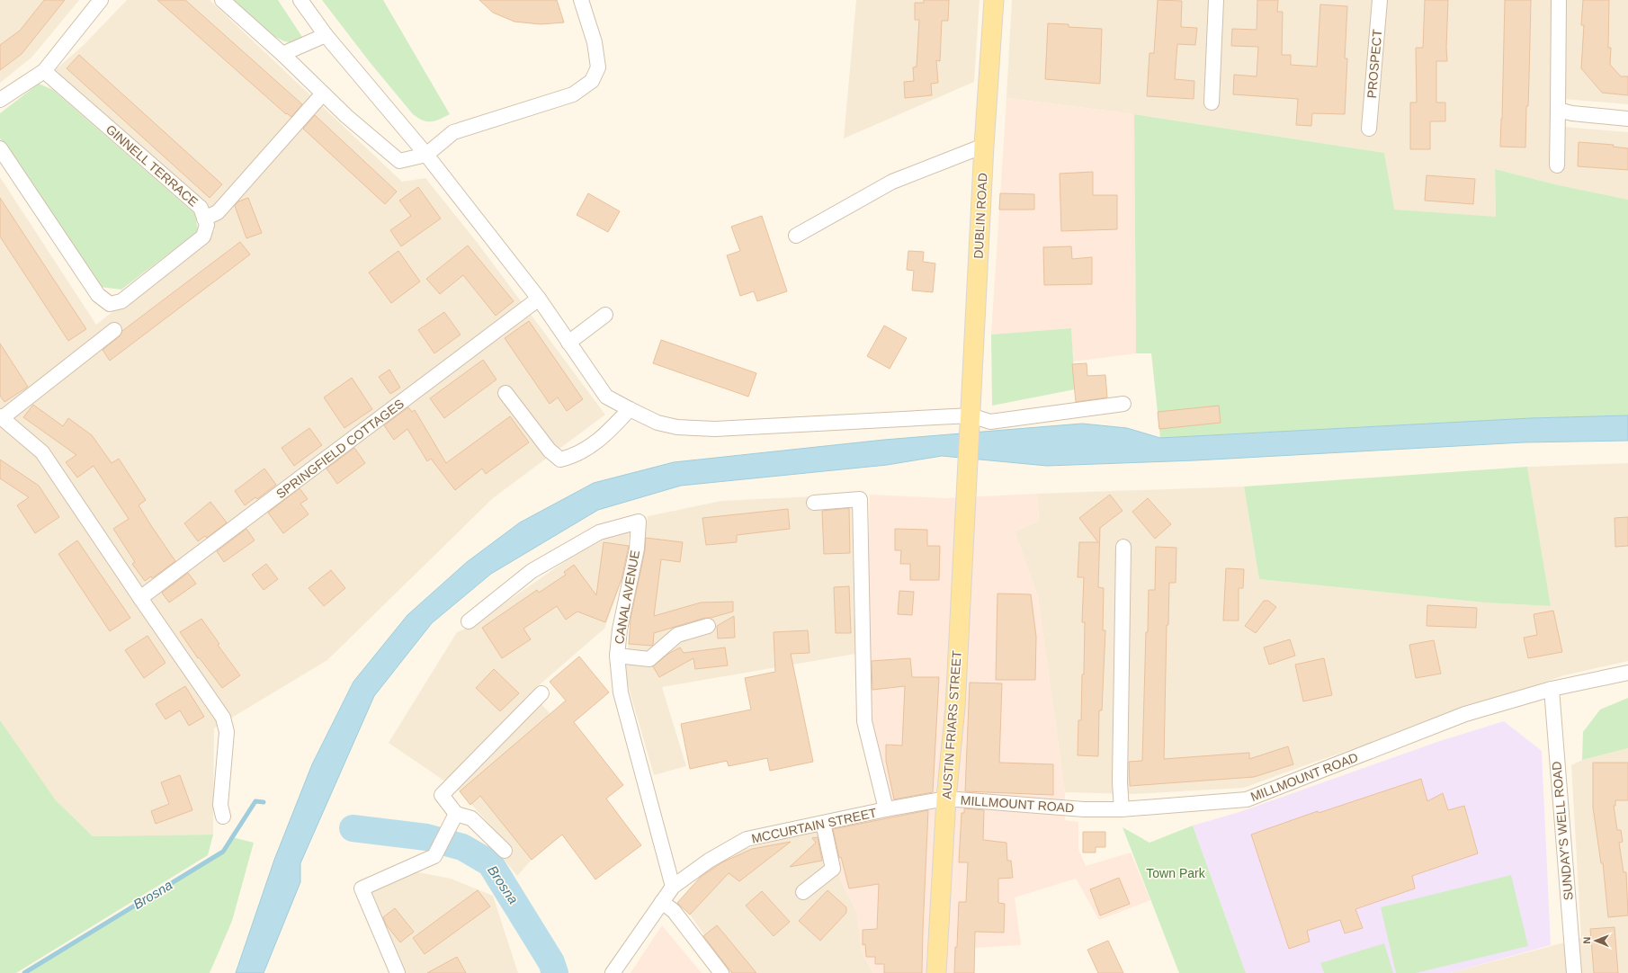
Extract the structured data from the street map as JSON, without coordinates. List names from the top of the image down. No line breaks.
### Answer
{"streets":{"main road":["DUBLIN ROAD","AUSTIN FRIARS STREET"],"street":["PROSPECT","GINNELL TERRACE","SPRINGFIELD COTTAGES","CANAL AVENUE","MILLMOUNT ROAD","MCCURTAIN STREET","SUNDAY'S WELL ROAD"]},"crossings":[["DUBLIN ROAD","AUSTIN FRIARS STREET"],["CANAL AVENUE","MCCURTAIN STREET"],["AUSTIN FRIARS STREET","MILLMOUNT ROAD"],["AUSTIN FRIARS STREET","MCCURTAIN STREET"],["MILLMOUNT ROAD","MCCURTAIN STREET"],["MILLMOUNT ROAD","SUNDAY'S WELL ROAD"]],"water":["Brosna"],"parks":["Town Park"],"north":"left"}
